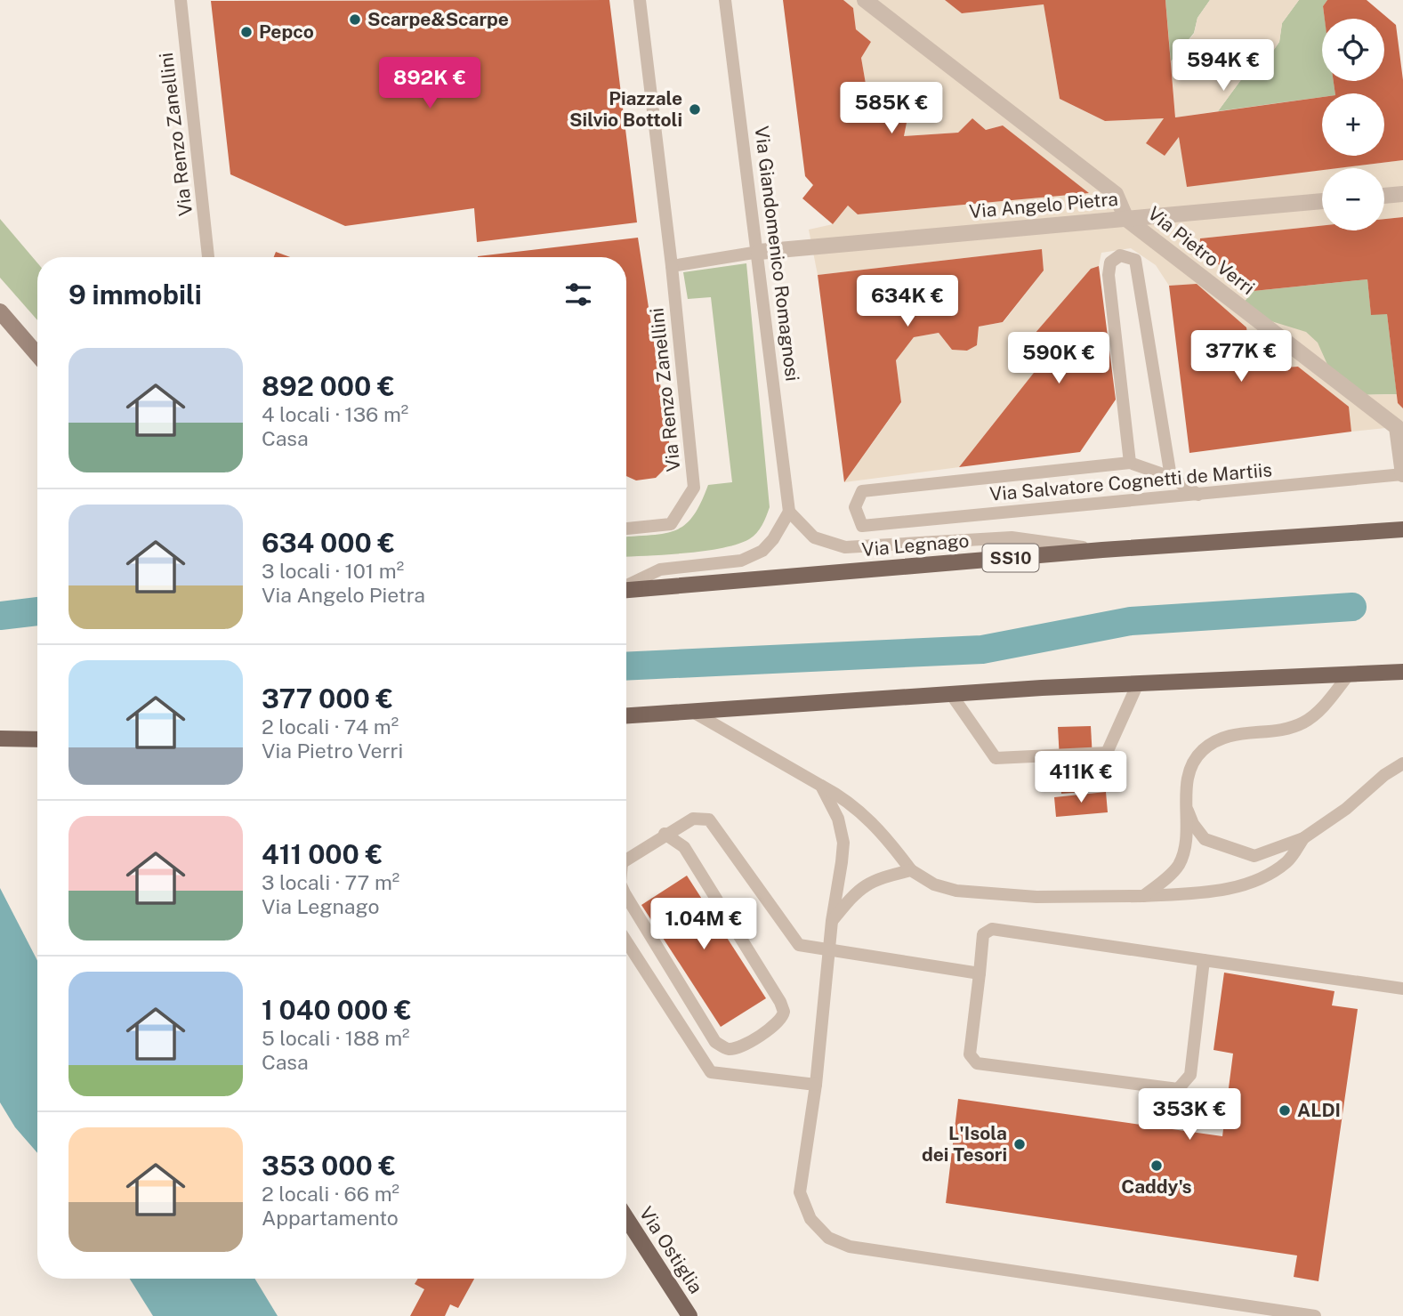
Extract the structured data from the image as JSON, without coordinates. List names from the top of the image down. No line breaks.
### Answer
{"streets":{"main road":["Via Legnago","SS10","Via Ostiglia"],"street":["Via Angelo Pietra","Via Pietro Verri"],"lane":["Via Renzo Zanellini","Via Giandomenico Romagnosi","Via Salvatore Cognetti de Martiis"]},"crossings":[["Via Angelo Pietra","Via Pietro Verri"],["Via Angelo Pietra","Via Giandomenico Romagnosi"],["Via Pietro Verri","Via Salvatore Cognetti de Martiis"]],"places":["Scarpe&Scarpe","Pepco","Piazzale Silvio Bottoli","ALDI","L'Isola dei Tesori","Caddy's"],"page":{"map_buttons":["+","−"],"price":["594K €","892K €","585K €","634K €","377K €","590K €","411K €","1.04M €","353K €"],"heading":"9 immobili","list":[{"name":"892 000 €","note":"4 locali · 136 m² · Casa"},{"name":"634 000 €","note":"3 locali · 101 m² · Via Angelo Pietra"},{"name":"377 000 €","note":"2 locali · 74 m² · Via Pietro Verri"},{"name":"411 000 €","note":"3 locali · 77 m² · Via Legnago"},{"name":"1 040 000 €","note":"5 locali · 188 m² · Casa"},{"name":"353 000 €","note":"2 locali · 66 m² · Appartamento"}]}}
